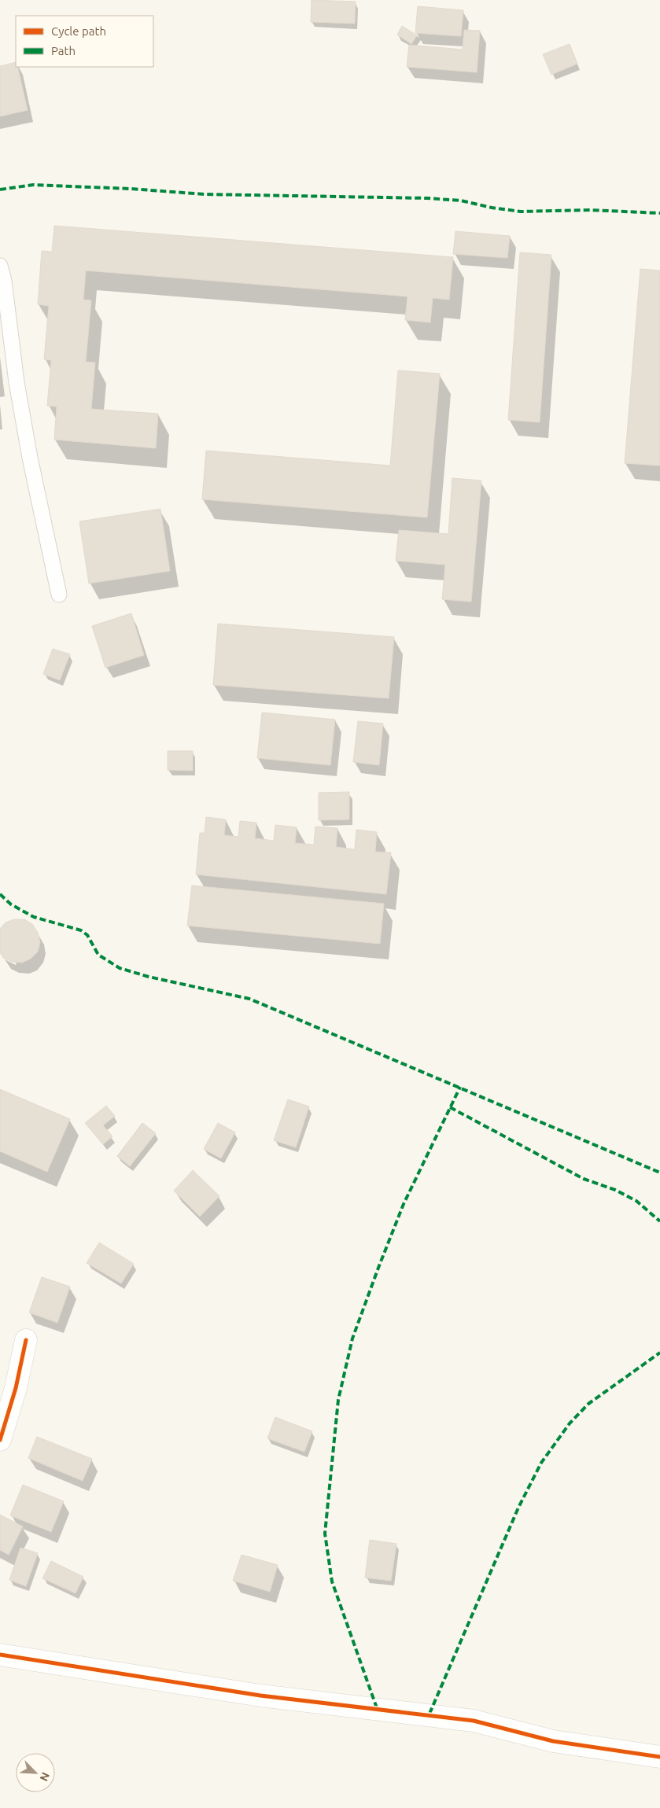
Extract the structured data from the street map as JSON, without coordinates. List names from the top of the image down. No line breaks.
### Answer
{"legend":["Cycle path","Path"],"north":"bottom right"}
